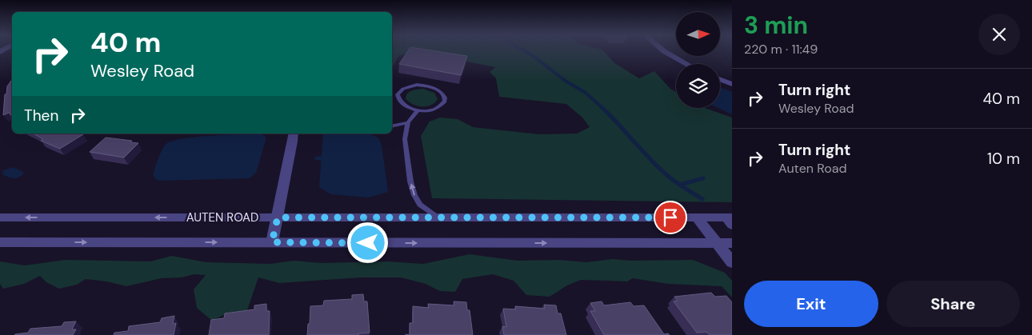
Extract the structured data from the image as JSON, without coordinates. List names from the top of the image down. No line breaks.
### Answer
{"streets":{"street":["AUTEN ROAD"]},"north":"right","page":{"heading":["3 min","220 m · 11:49"],"turn":["40 m","Wesley Road"],"list":[{"name":"Turn right","note":"Wesley Road","value":"40 m"},{"name":"Turn right","note":"Auten Road","value":"10 m"}],"then":"Then","buttons":["Exit","Share"]}}
